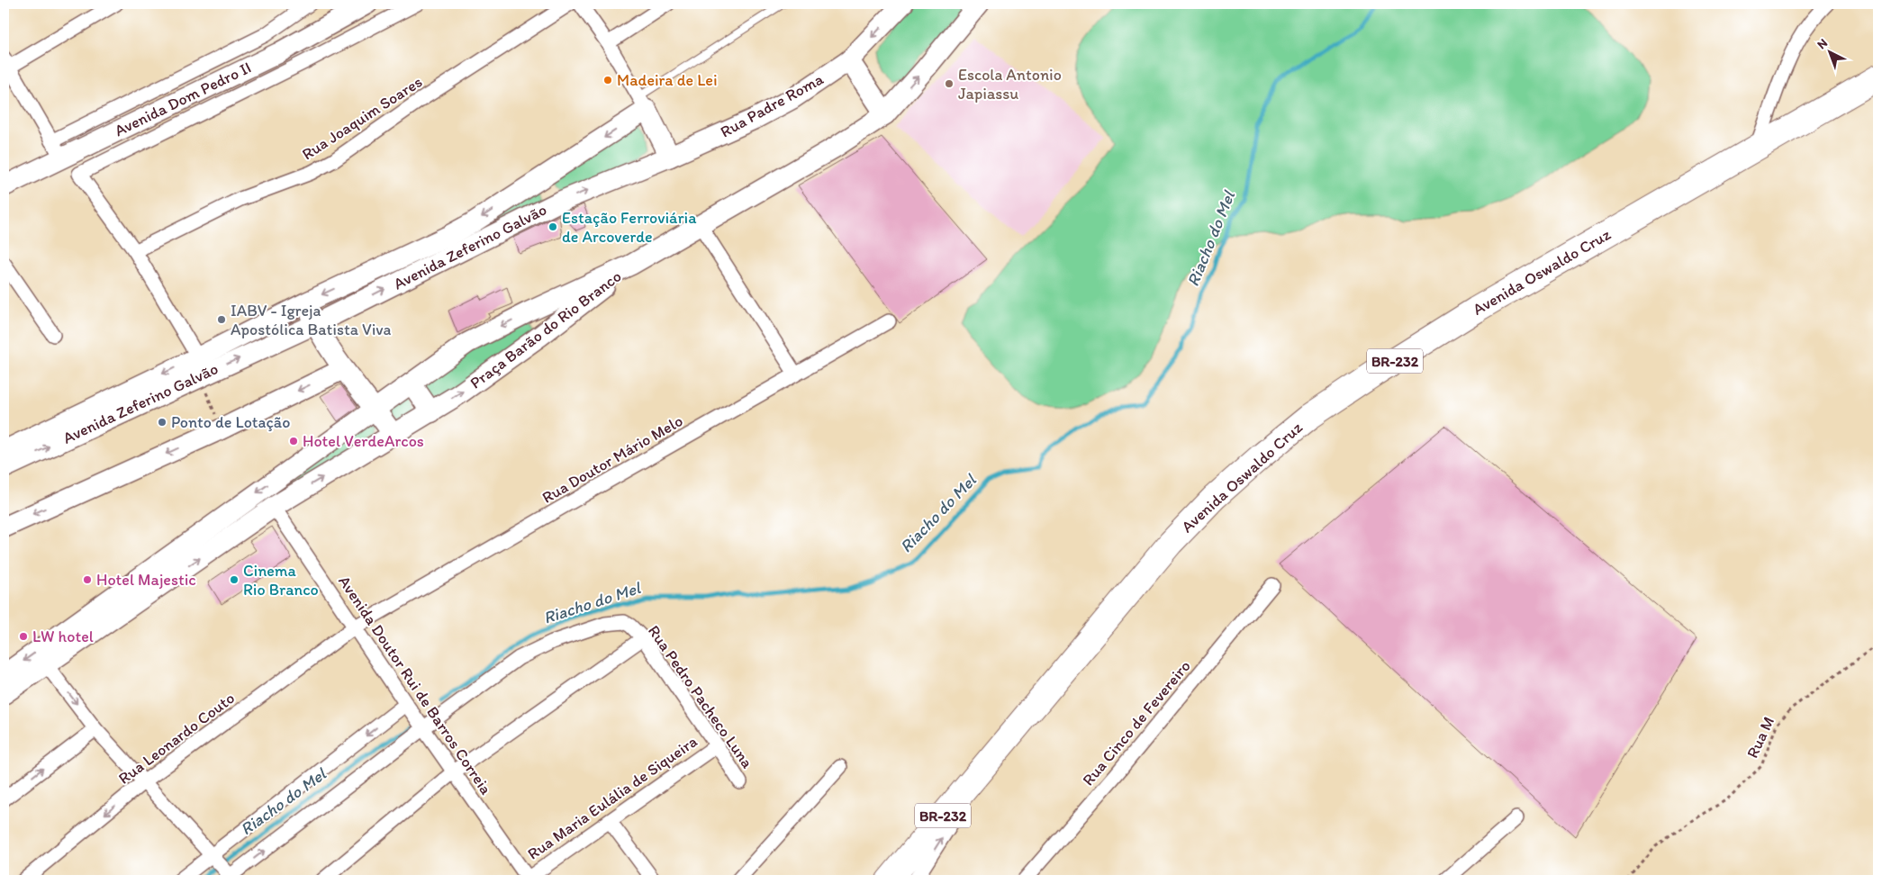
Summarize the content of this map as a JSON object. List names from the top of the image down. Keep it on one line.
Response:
{"streets":{"highway":["Avenida Oswaldo Cruz","BR-232"],"street":["Avenida Dom Pedro II","Rua Padre Roma","Rua Joaquim Soares","Avenida Zeferino Galvão","Praça Barão do Rio Branco","Rua Doutor Mário Melo","Avenida Doutor Rui de Barros Correia","Rua Pedro Pacheco Luna","Rua Cinco de Fevereiro","Rua Leonardo Couto","Rua Maria Eulália de Siqueira"],"path":["Rua M"]},"crossings":[["Rua Padre Roma","Avenida Zeferino Galvão"],["Praça Barão do Rio Branco","Avenida Doutor Rui de Barros Correia"],["Rua Doutor Mário Melo","Avenida Doutor Rui de Barros Correia"],["Rua Doutor Mário Melo","Rua Leonardo Couto"],["Avenida Doutor Rui de Barros Correia","Rua Pedro Pacheco Luna"],["Avenida Doutor Rui de Barros Correia","Rua Leonardo Couto"],["Avenida Doutor Rui de Barros Correia","Rua Maria Eulália de Siqueira"],["Rua Pedro Pacheco Luna","Rua Maria Eulália de Siqueira"]],"water":["Riacho do Mel"],"places":["Madeira de Lei","Escola Antonio Japiassu","Estação Ferroviária de Arcoverde","IABV - Igreja Apostólica Batista Viva","Ponto de Lotação","Hotel VerdeArcos","Hotel Majestic","Cinema Rio Branco","LW hotel"],"north":"top left"}
